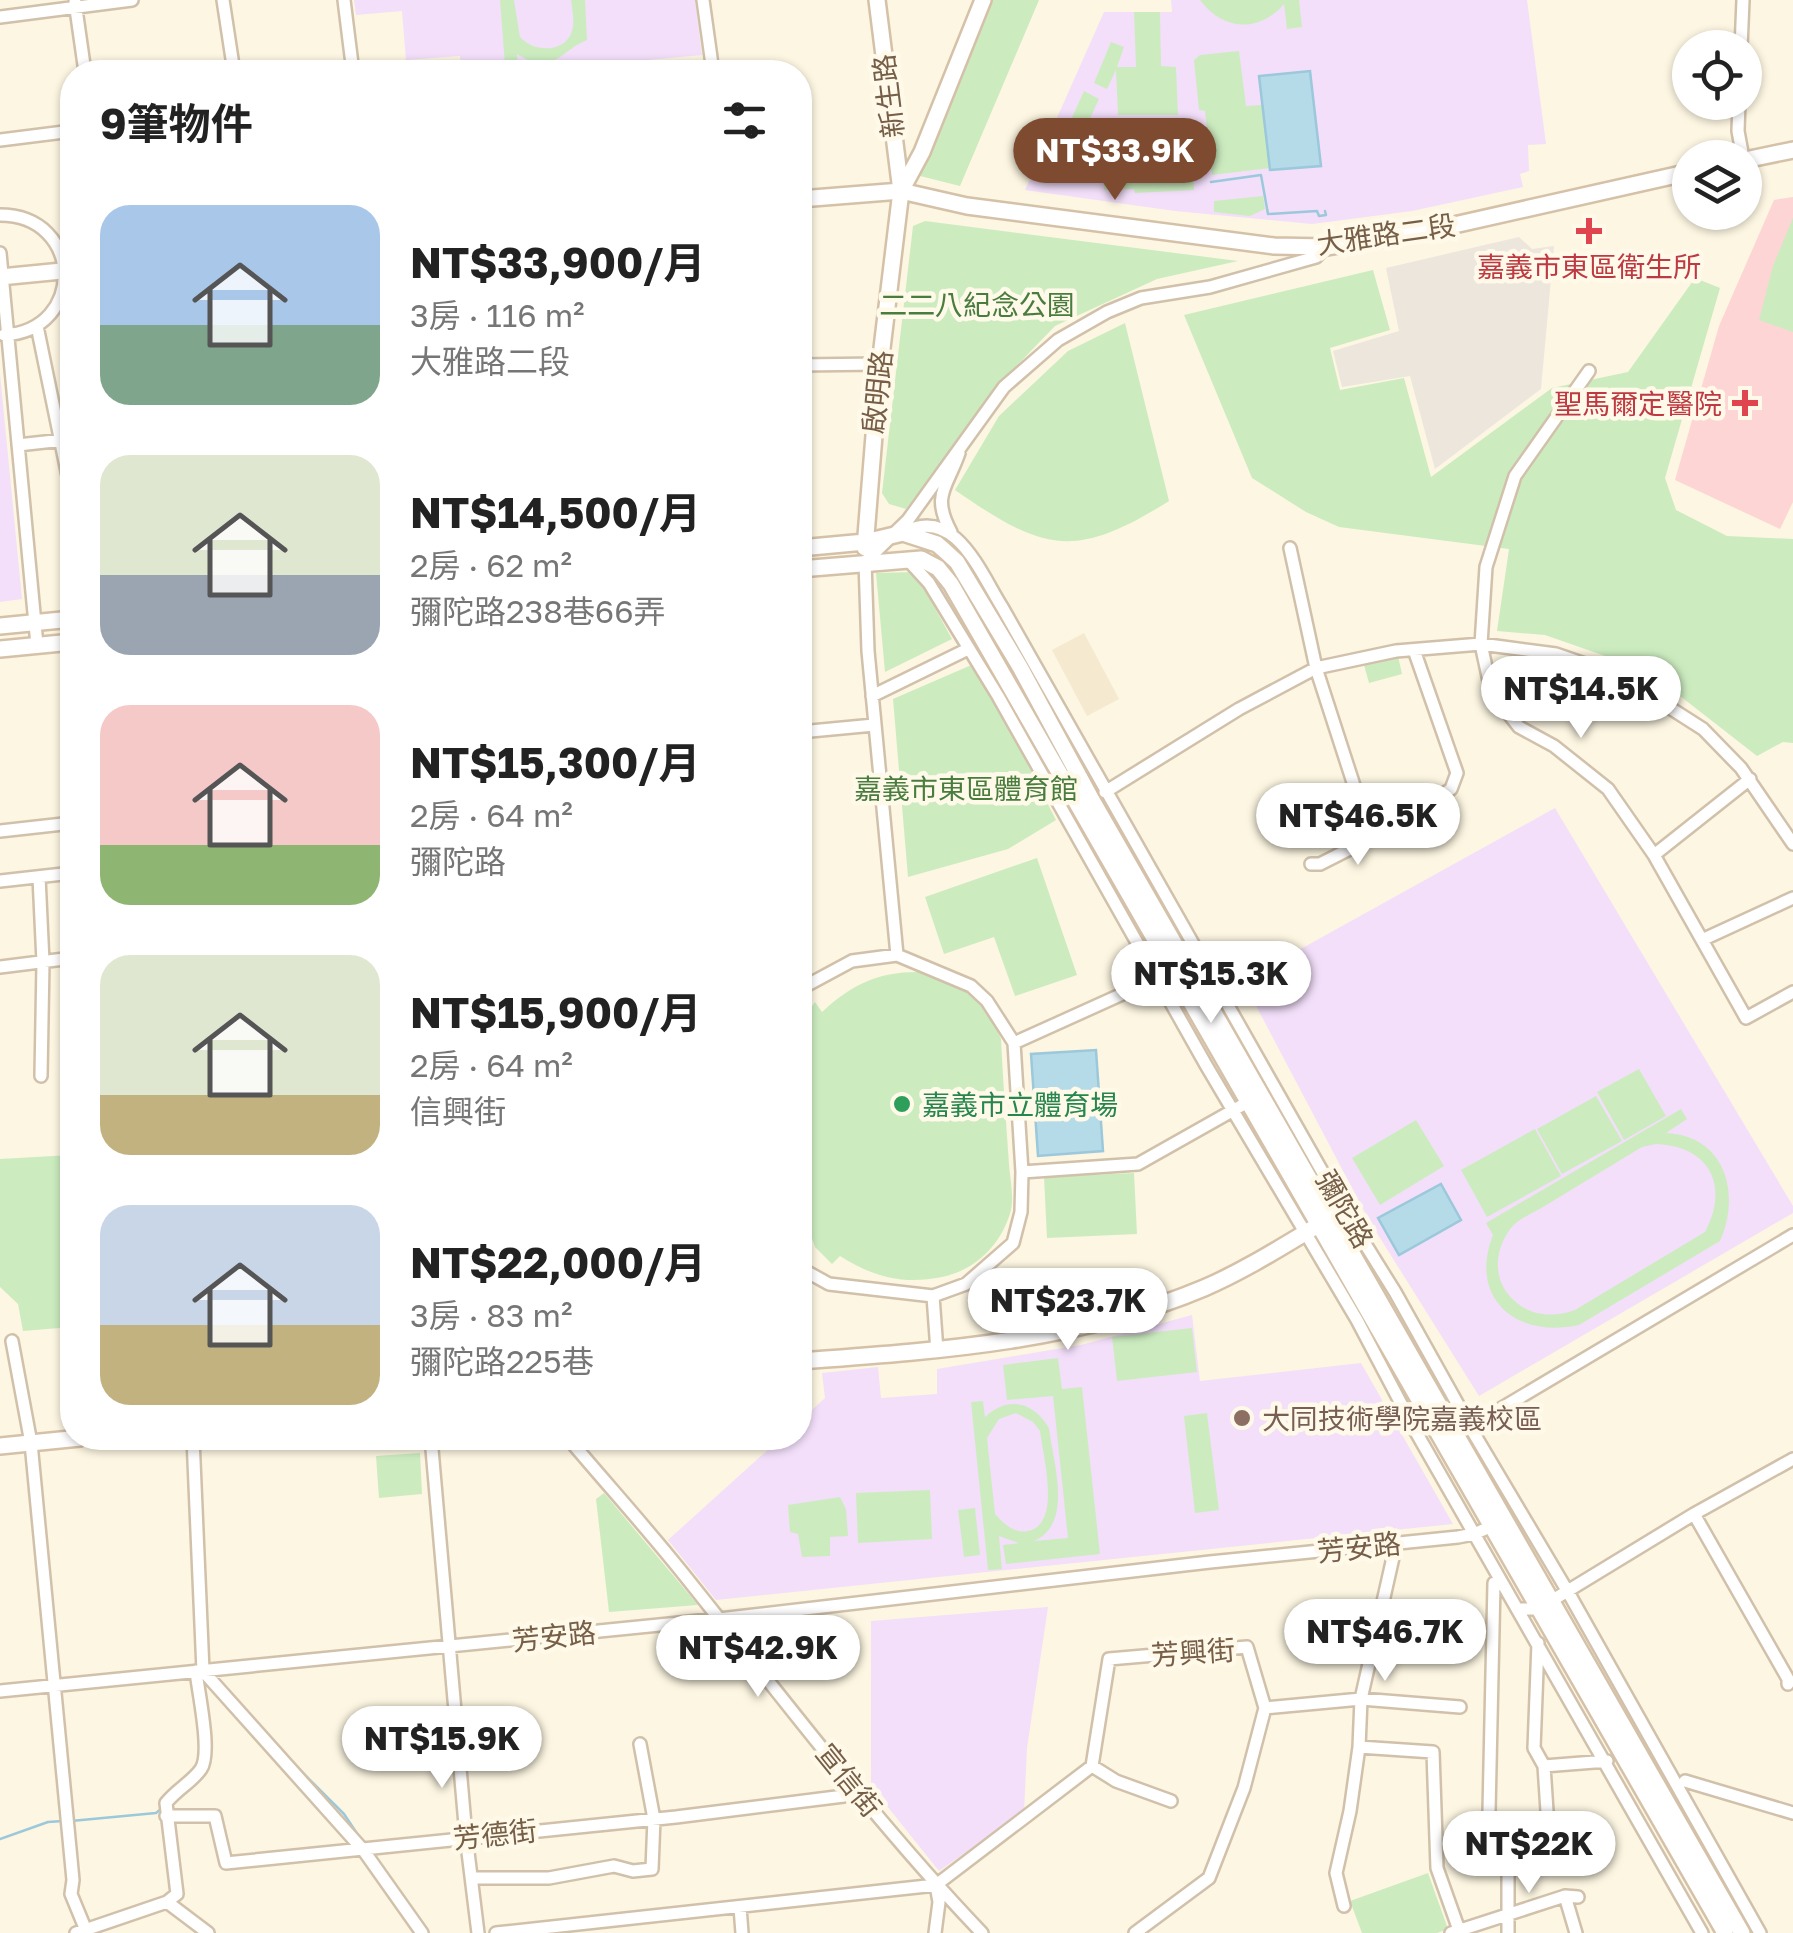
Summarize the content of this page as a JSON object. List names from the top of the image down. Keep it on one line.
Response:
{"streets":{"street":["新生路","大雅路二段","啟明路","彌陀路","芳安路","芳興街","宣信街","芳德街"]},"crossings":[["新生路","大雅路二段"],["新生路","啟明路"],["大雅路二段","啟明路"],["彌陀路","芳安路"],["芳安路","宣信街"],["宣信街","芳德街"]],"parks":["二二八紀念公園","嘉義市東區體育館"],"places":{"health":["嘉義市東區衛生所","聖馬爾定醫院"],"other":["嘉義市立體育場","大同技術學院嘉義校區"]},"page":{"heading":"9筆物件","price":["NT$33.9K","NT$14.5K","NT$46.5K","NT$15.3K","NT$23.7K","NT$46.7K","NT$42.9K","NT$15.9K","NT$22K"],"list":[{"name":"NT$33,900/月","note":"3房 · 116 m² · 大雅路二段"},{"name":"NT$14,500/月","note":"2房 · 62 m² · 彌陀路238巷66弄"},{"name":"NT$15,300/月","note":"2房 · 64 m² · 彌陀路"},{"name":"NT$15,900/月","note":"2房 · 64 m² · 信興街"},{"name":"NT$22,000/月","note":"3房 · 83 m² · 彌陀路225巷"}]}}
